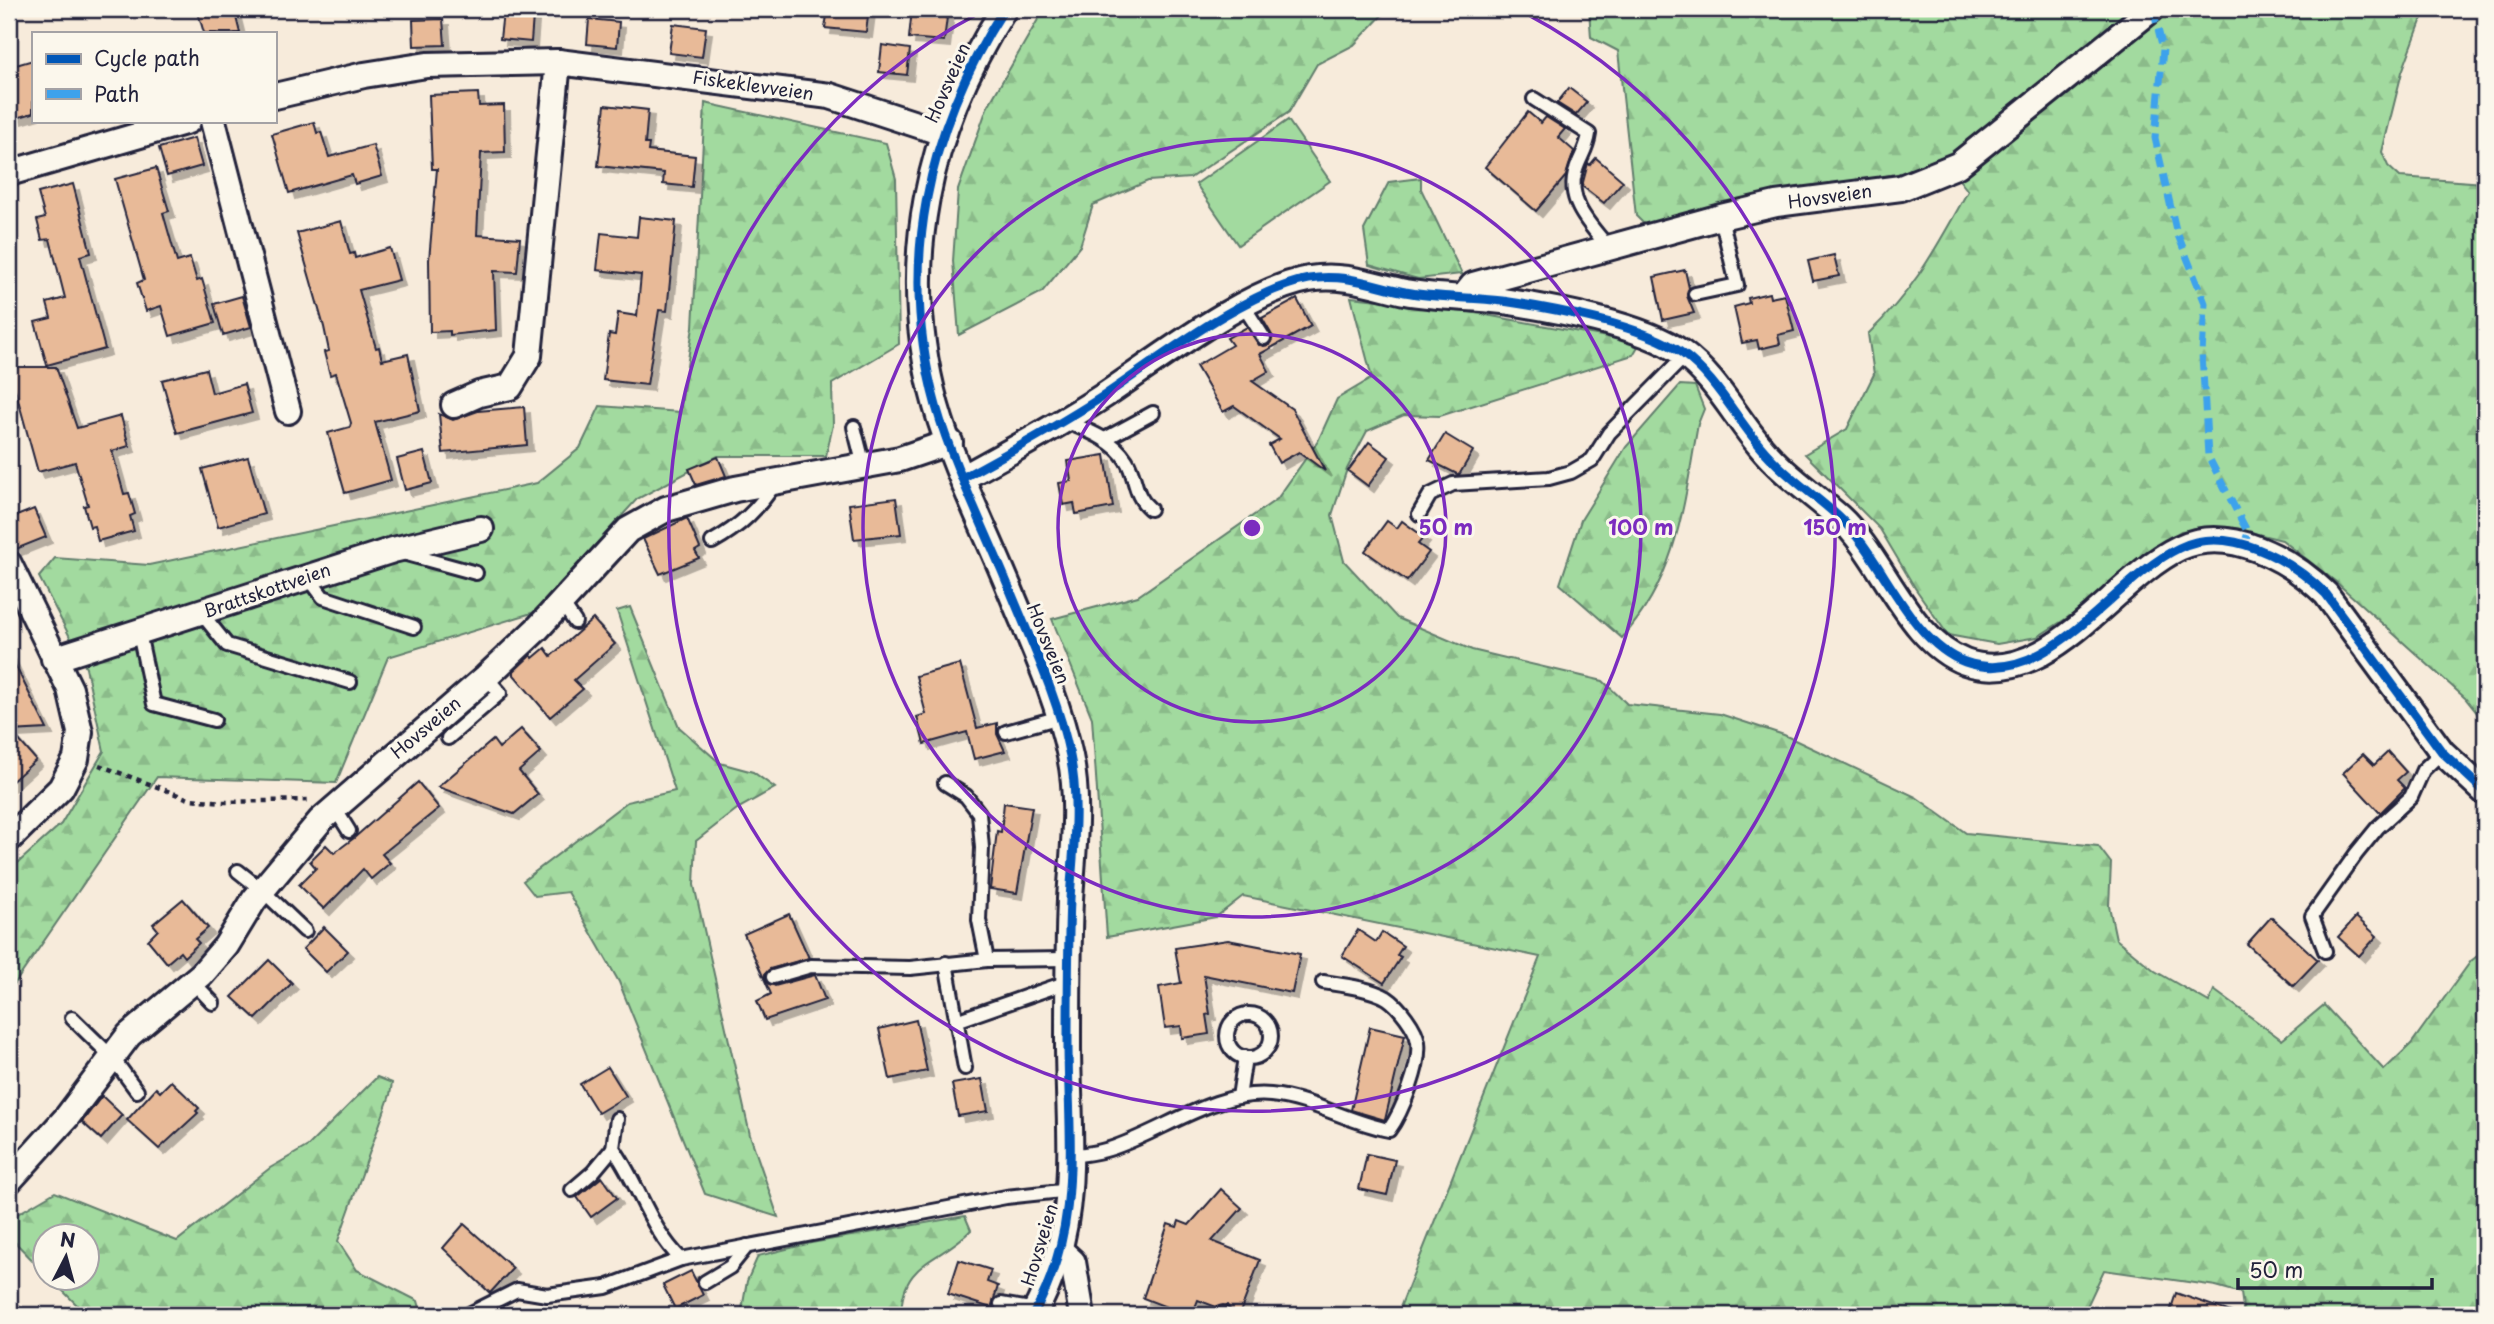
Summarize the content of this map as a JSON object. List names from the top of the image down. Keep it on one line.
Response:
{"streets":{"street":["Hovsveien","Fiskeklevveien","Brattskottveien"]},"crossings":[["Hovsveien","Fiskeklevveien"]],"legend":["Cycle path","Path"],"scale_bar":"50 m","north":"top","rings":["50 m","100 m","150 m"]}
